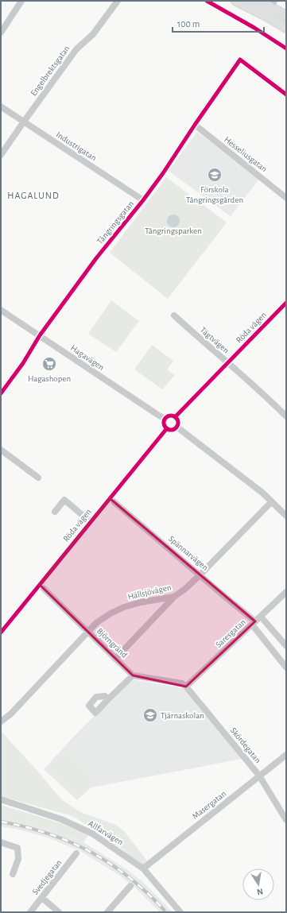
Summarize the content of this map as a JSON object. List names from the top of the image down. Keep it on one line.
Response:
{"streets":{"street":["Engelbrektsgatan","Industrigatan","Hesseliusgatan","Tångringsgatan","Röda vägen","Tägtvägen","Hagavägen","Spännarvägen","Hällsjövägen","Saresgatan","Björngränd","Skördegatan","Masergatan","Allfarvägen","Svedjegatan"]},"crossings":[["Engelbrektsgatan","Industrigatan"],["Industrigatan","Tångringsgatan"],["Hesseliusgatan","Tångringsgatan"],["Tångringsgatan","Hagavägen"],["Röda vägen","Tägtvägen"],["Röda vägen","Hagavägen"],["Röda vägen","Spännarvägen"],["Röda vägen","Björngränd"],["Spännarvägen","Hällsjövägen"],["Spännarvägen","Saresgatan"],["Hällsjövägen","Björngränd"],["Saresgatan","Skördegatan"],["Skördegatan","Masergatan"],["Masergatan","Allfarvägen"]],"districts":["HAGALUND"],"parks":["Tångringsparken"],"places":{"school or university":["Förskola Tångringsgården","Tjärnaskolan"],"supermarket":["Hagashopen"]},"scale_bar":"100 m","north":"bottom"}
